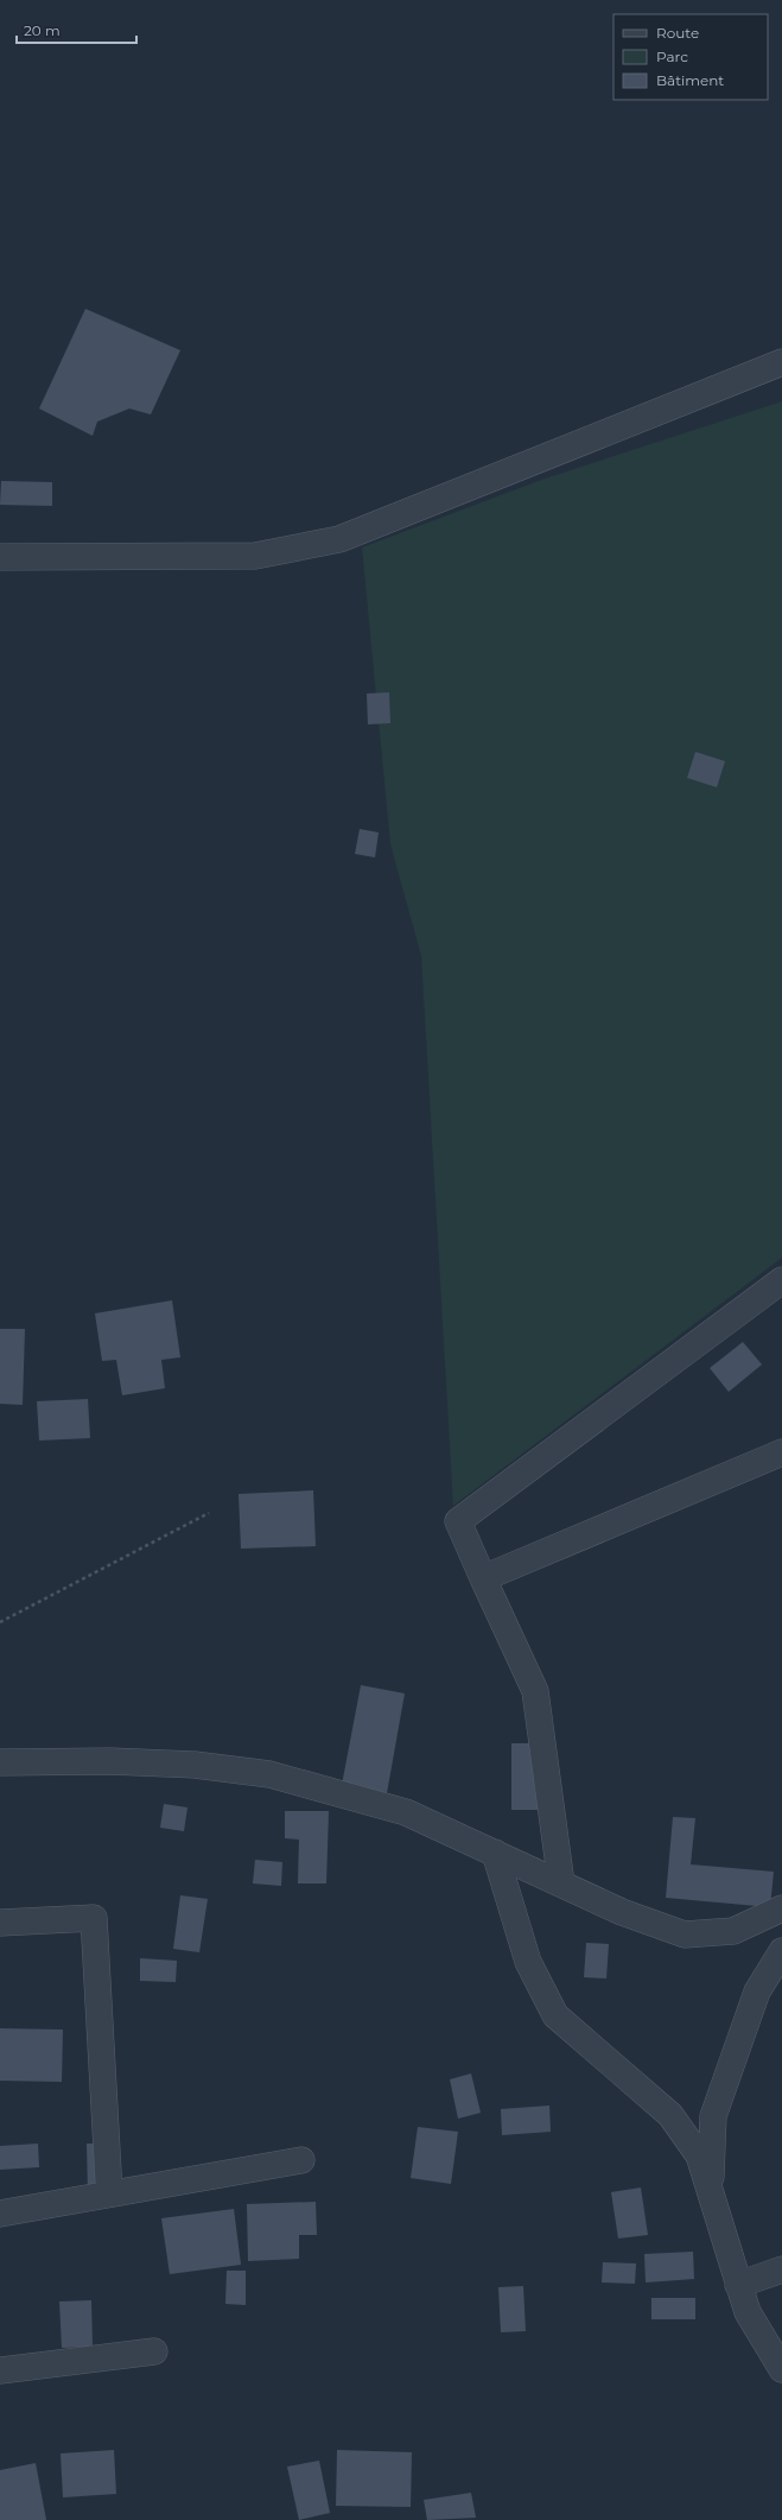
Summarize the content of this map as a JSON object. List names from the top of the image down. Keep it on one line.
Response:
{"legend":["Route","Parc","Bâtiment"],"scale_bar":"20 m"}
